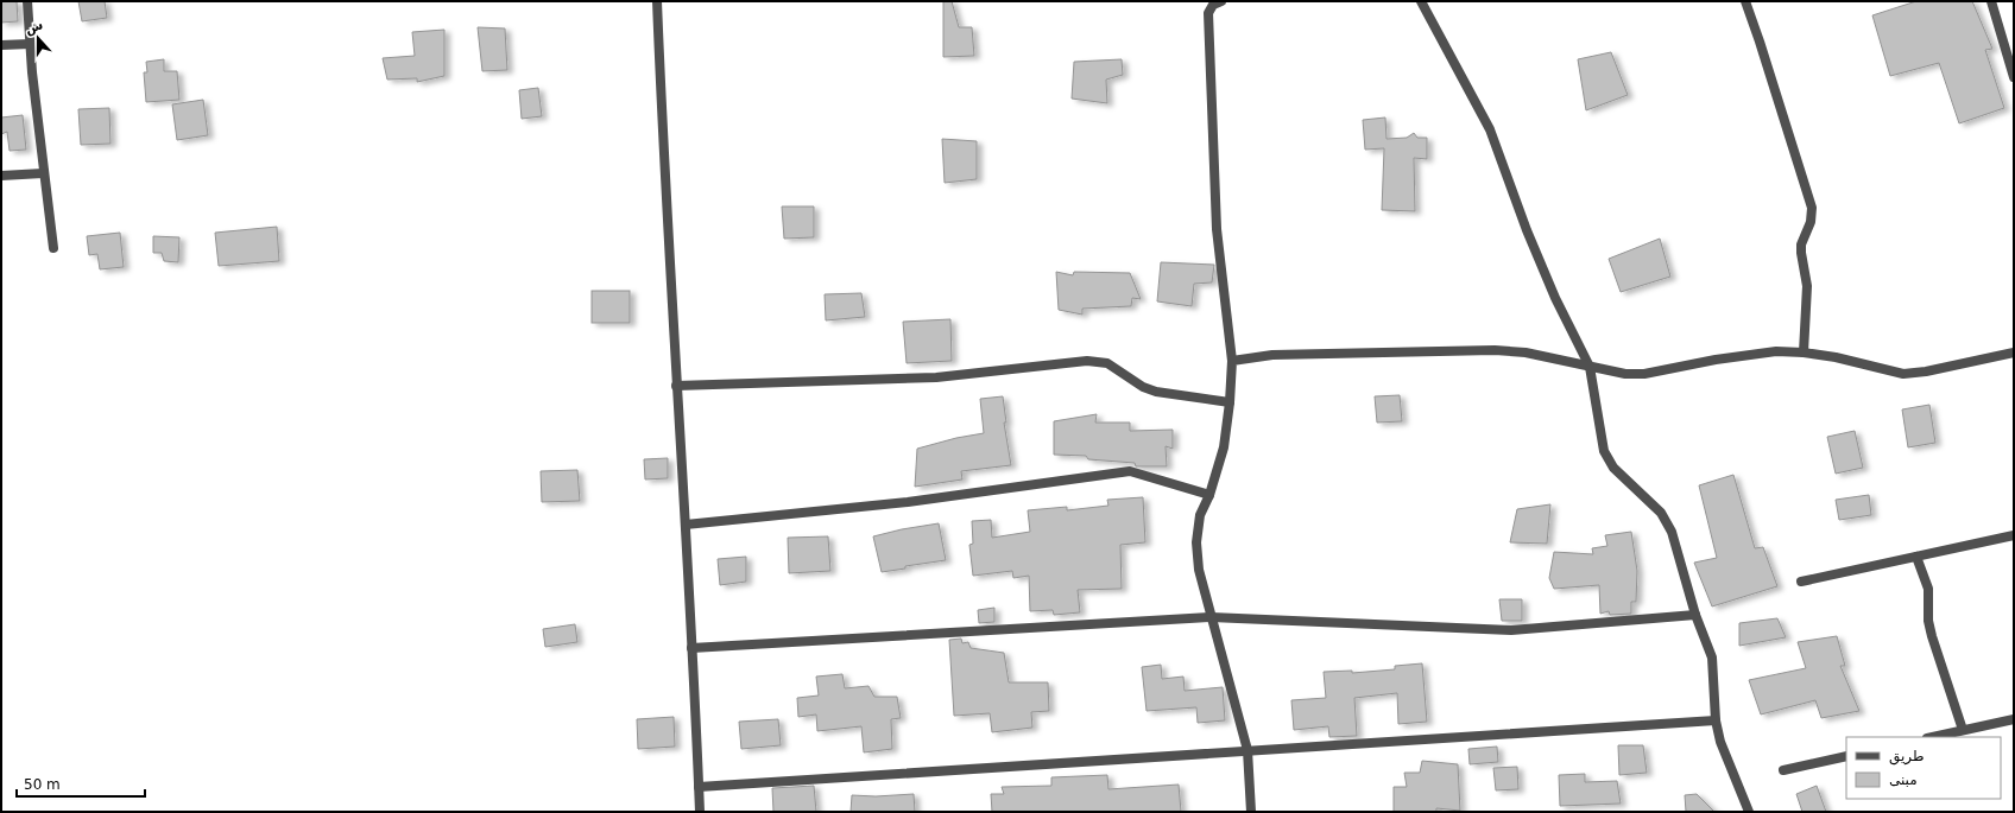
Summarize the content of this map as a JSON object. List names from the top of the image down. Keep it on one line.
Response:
{"legend":["طريق","مبنى"],"scale_bar":"50 m","north":"top"}
